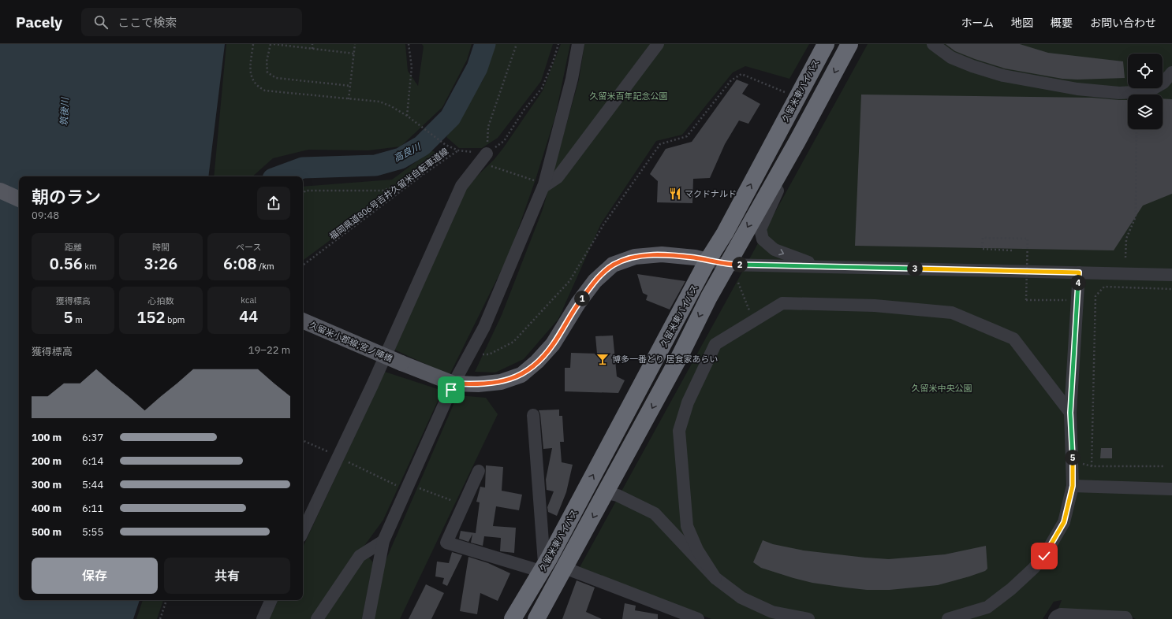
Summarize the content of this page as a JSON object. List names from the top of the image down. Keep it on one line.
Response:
{"streets":{"highway":["久留米東バイパス"],"main road":["久留米小郡線;宮ノ陣橋"],"path":["福岡県道806号吉井久留米自転車道線"]},"water":["筑後川","高良川"],"parks":["久留米百年記念公園","久留米中央公園"],"places":{"restaurant":["マクドナルド"],"bar":["博多一番どり 居食家あらい"]},"page":{"header":"Pacely","search":"ここで検索","nav":["ホーム","地図","概要","お問い合わせ"],"heading":["朝のラン","09:48"],"stats":[["距離","0.56 km"],["時間","3:26"],["ペース","6:08 /km"],["獲得標高","5 m"],["心拍数","152 bpm"],["kcal","44"]],"pins":["2","3","4","1","5"],"chart":["獲得標高","19–22 m"],"list":[{"name":"100 m","note":"6:37"},{"name":"200 m","note":"6:14"},{"name":"300 m","note":"5:44"},{"name":"400 m","note":"6:11"},{"name":"500 m","note":"5:55"}],"buttons":["保存","共有"]}}
